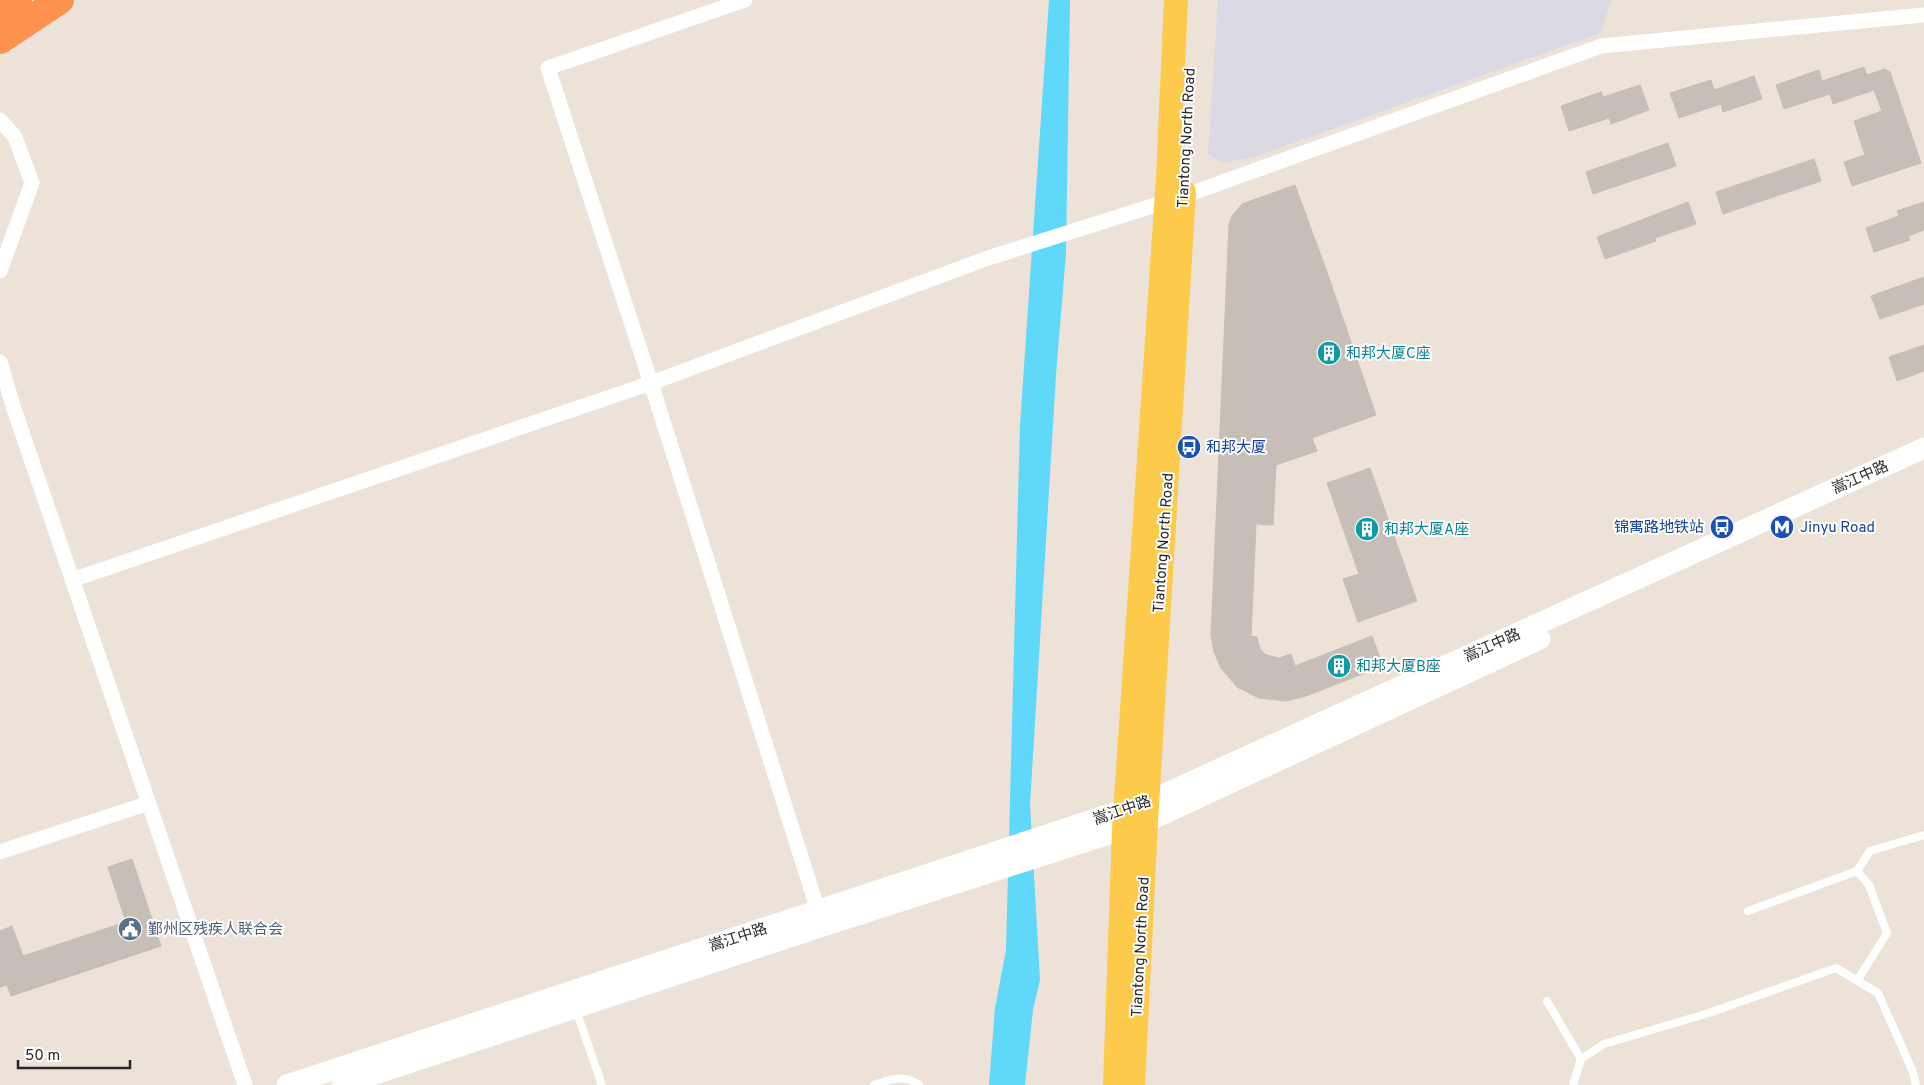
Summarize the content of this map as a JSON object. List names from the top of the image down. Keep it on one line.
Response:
{"streets":{"main road":["Tiantong North Road","嵩江中路"]},"crossings":[["Tiantong North Road","嵩江中路"]],"places":{"building":["和邦大厦C座","和邦大厦A座","和邦大厦B座"],"bus stop":["和邦大厦","锦寓路地铁站"],"metro station":["Jinyu Road"],"public building":["鄞州区残疾人联合会"]},"scale_bar":"50 m"}
